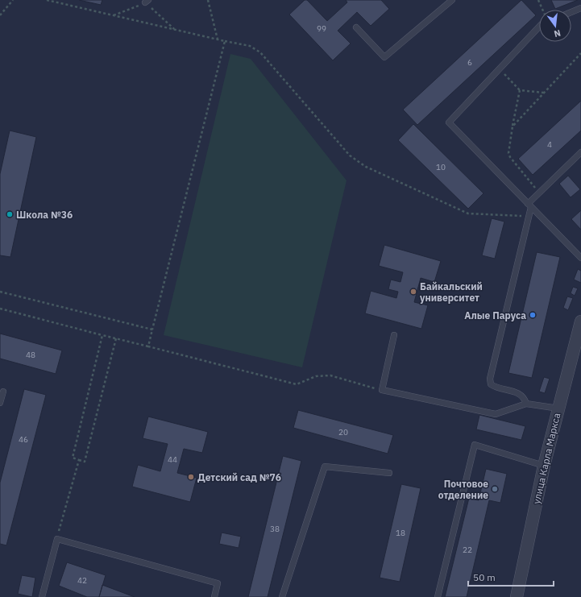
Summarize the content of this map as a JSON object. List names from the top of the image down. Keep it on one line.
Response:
{"streets":{"street":["улица Карла Маркса"]},"places":["Школа №36","Байкальский университет","Алые Паруса","Детский сад №76","Почтовое отделение"],"house_numbers":["99","6","4","10","48","20","46","44","38","18","22","42"],"scale_bar":"50 m","north":"bottom"}
